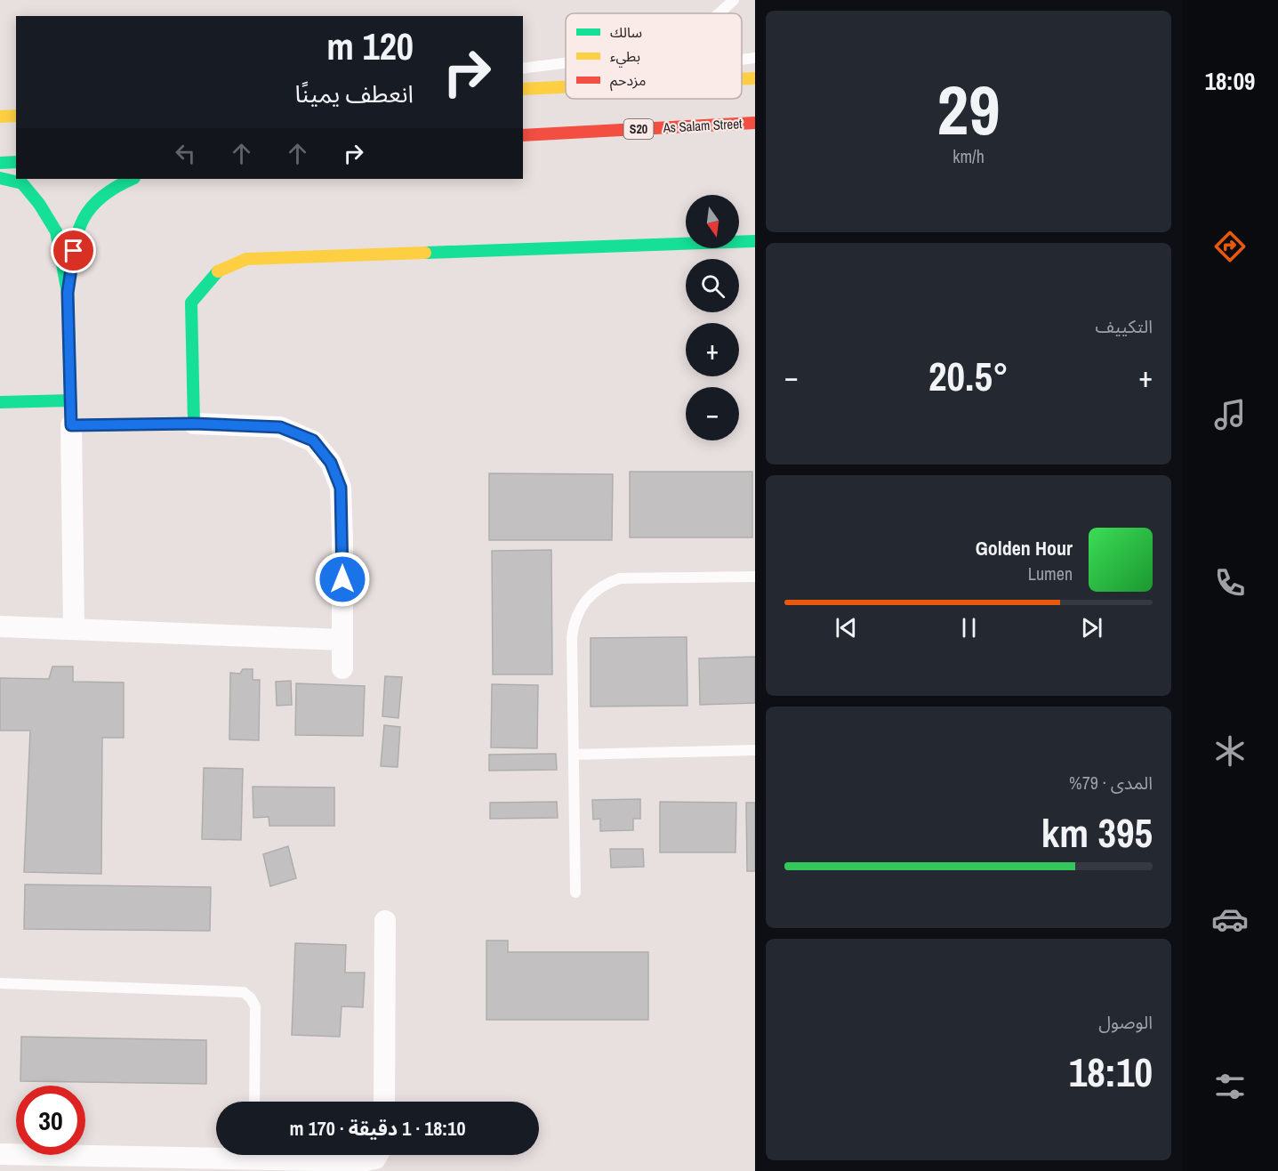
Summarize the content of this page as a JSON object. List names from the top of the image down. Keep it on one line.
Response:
{"streets":{"street":["As Salam Street","S20"]},"legend":["سالك","بطيء","مزدحم"],"north":"bottom","page":{"tabs":"18:09","tile":[["29","km/h"],"التكييف",["المدى · 79%","395 km"],["الوصول","18:10"]],"turn":["120 m","انعطف يمينًا"],"map_buttons":["+","−"],"heat":["−","20.5°","+"],"song":["Golden Hour","Lumen"],"limit":"30","trip":"18:10 · 1 دقيقة · 170 m"}}
